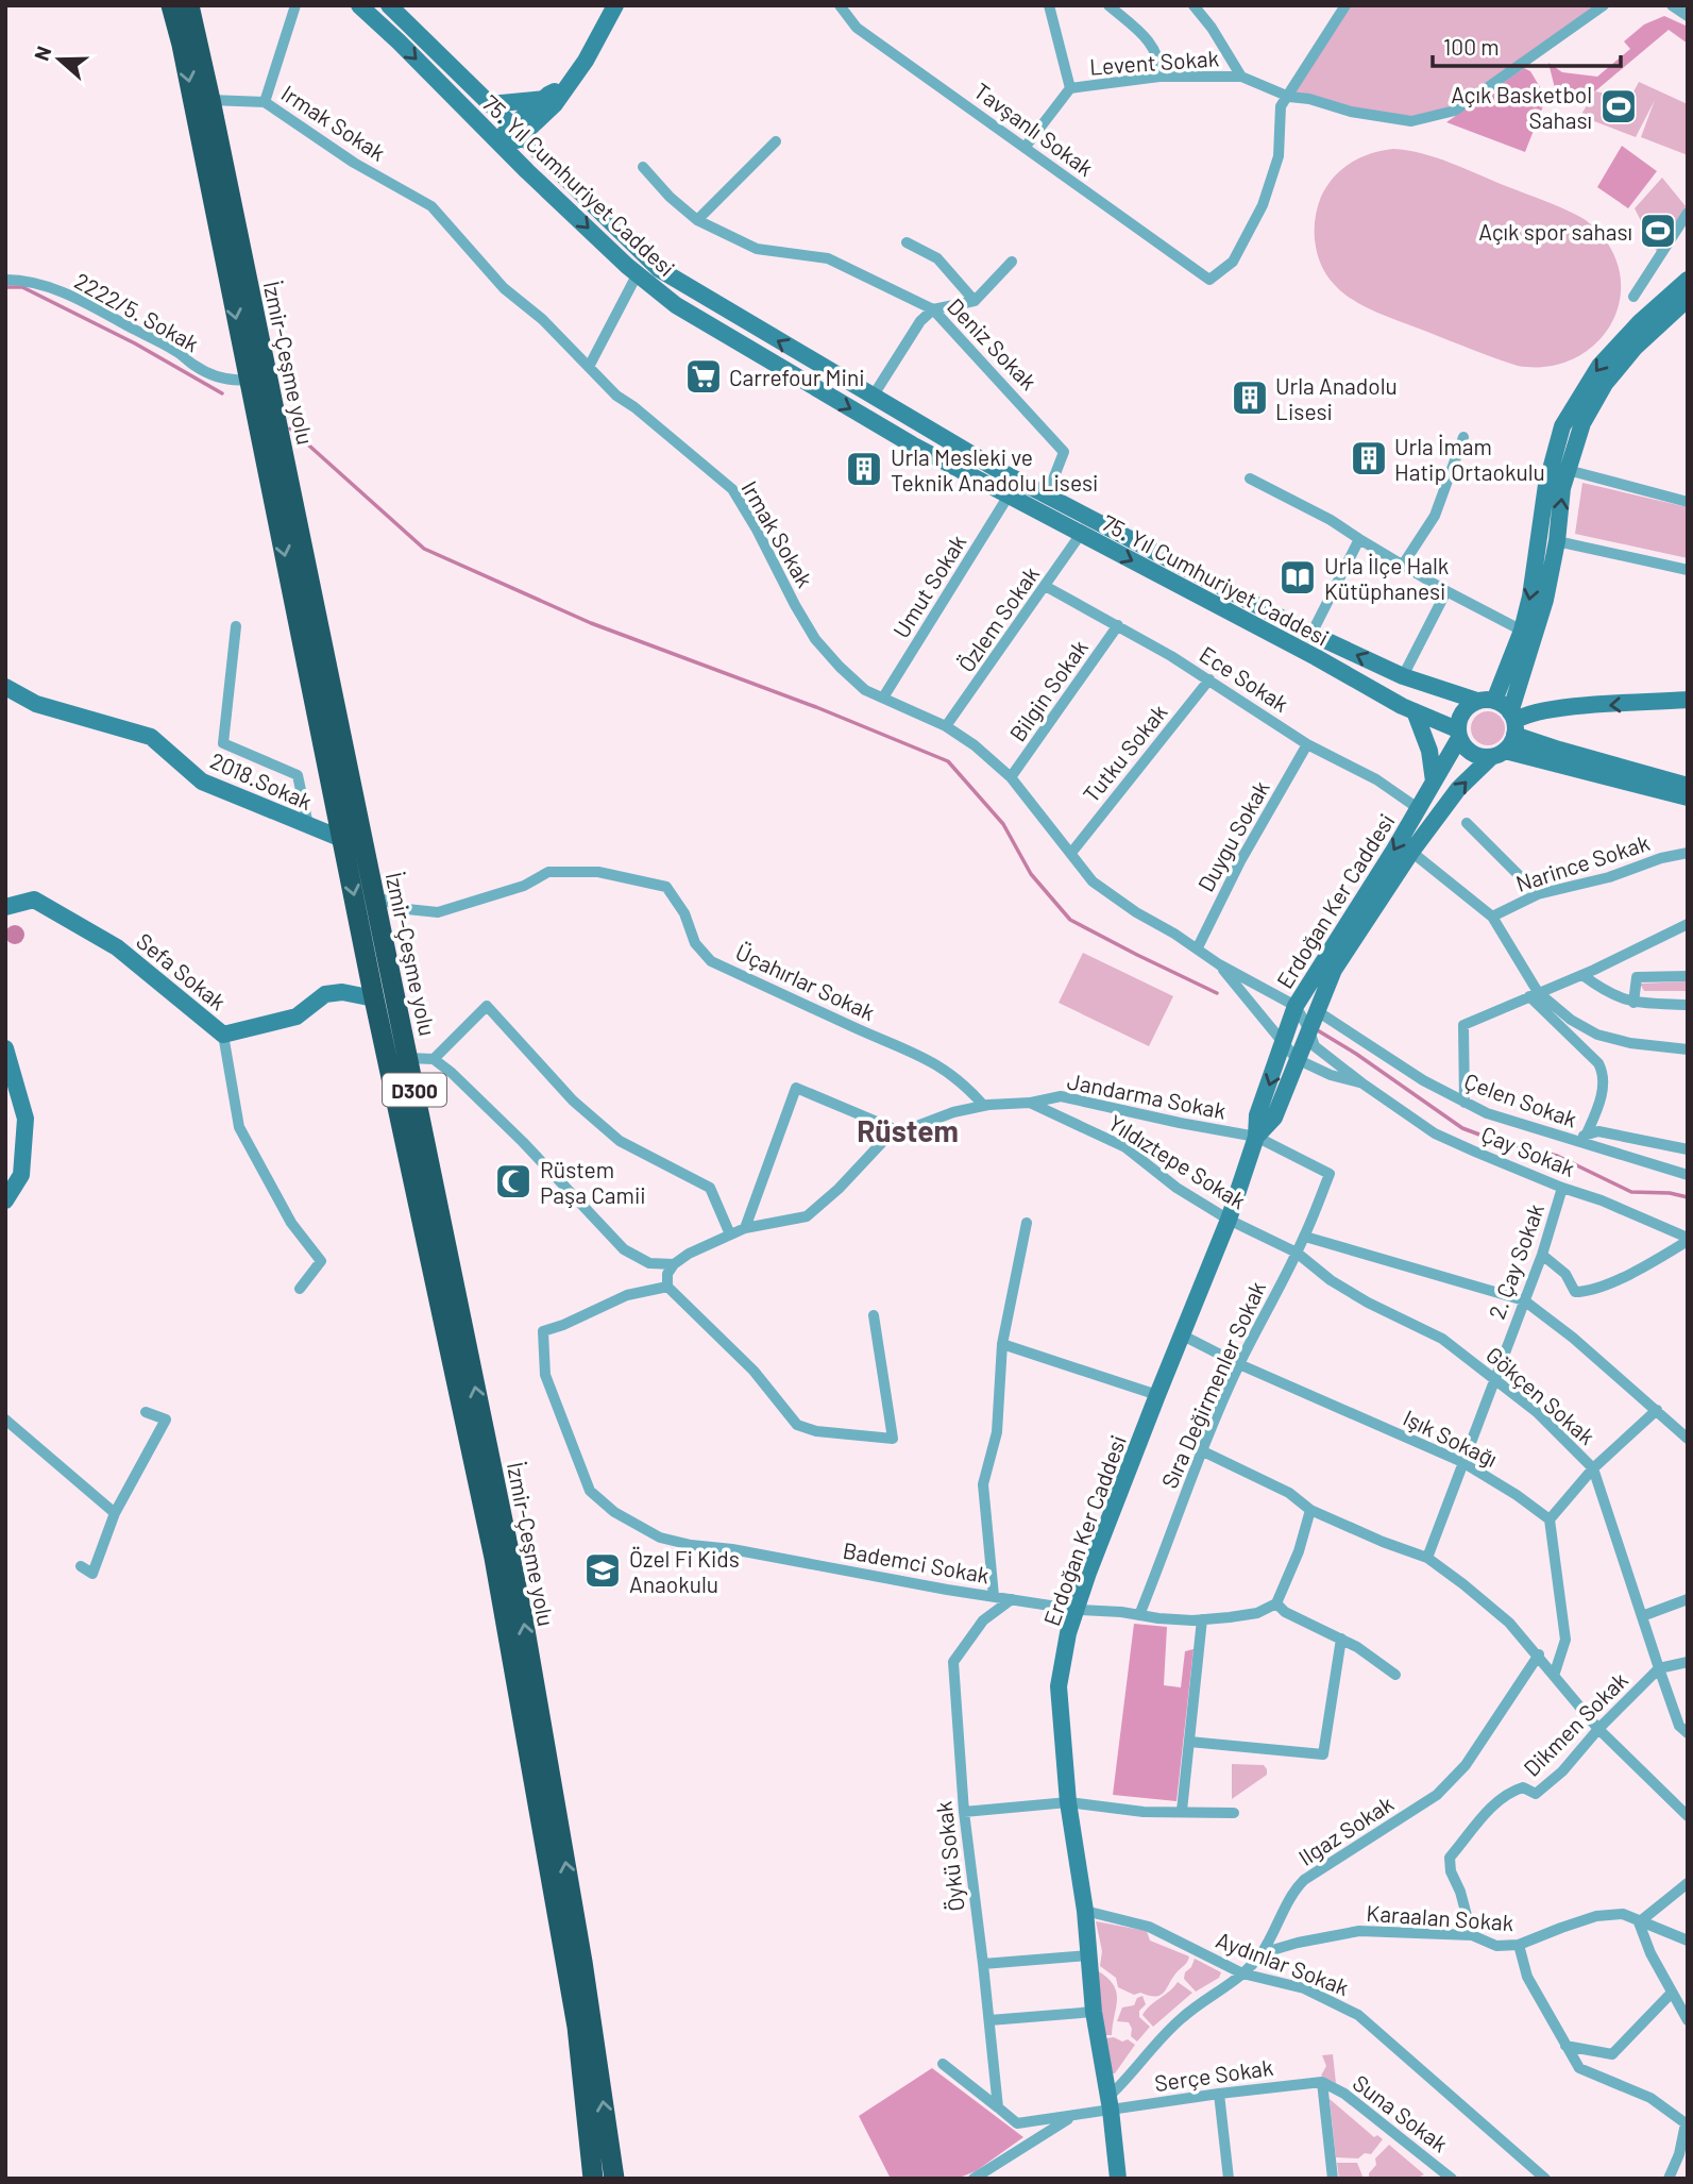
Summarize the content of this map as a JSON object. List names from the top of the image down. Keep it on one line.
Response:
{"streets":{"highway":["İzmir-Çeşme yolu","D300"],"street":["Levent Sokak","Irmak Sokak","Tavşanlı Sokak","75. Yıl Cumhuriyet Caddesi","2222/5. Sokak","Deniz Sokak","Umut Sokak","Özlem Sokak","Ece Sokak","Bilgin Sokak","Tutku Sokak","2018.Sokak","Duygu Sokak","Narince Sokak","Erdoğan Ker Caddesi","Sefa Sokak","Üçahırlar Sokak","Jandarma Sokak","Çelen Sokak","Çay Sokak","Yıldıztepe Sokak","2. Çay Sokak","Sıra Değirmenler Sokak","Gökçen Sokak","Işık Sokağı","Bademci Sokak","Dikmen Sokak","Ilgaz Sokak","Öykü Sokak","Karaalan Sokak","Aydınlar Sokak","Serçe Sokak","Suna Sokak"]},"crossings":[["Irmak Sokak","İzmir-Çeşme yolu"],["Irmak Sokak","Umut Sokak"],["Irmak Sokak","Özlem Sokak"],["Irmak Sokak","Bilgin Sokak"],["Irmak Sokak","Tutku Sokak"],["Irmak Sokak","Duygu Sokak"],["75. Yıl Cumhuriyet Caddesi","Deniz Sokak"],["75. Yıl Cumhuriyet Caddesi","Umut Sokak"],["75. Yıl Cumhuriyet Caddesi","Özlem Sokak"],["75. Yıl Cumhuriyet Caddesi","Erdoğan Ker Caddesi"],["2222/5. Sokak","İzmir-Çeşme yolu"],["İzmir-Çeşme yolu","2018.Sokak"],["İzmir-Çeşme yolu","Sefa Sokak"],["İzmir-Çeşme yolu","Üçahırlar Sokak"],["Özlem Sokak","Ece Sokak"],["Ece Sokak","Bilgin Sokak"],["Ece Sokak","Tutku Sokak"],["Ece Sokak","Duygu Sokak"],["Ece Sokak","Erdoğan Ker Caddesi"],["Erdoğan Ker Caddesi","Jandarma Sokak"],["Erdoğan Ker Caddesi","Çelen Sokak"],["Erdoğan Ker Caddesi","Çay Sokak"],["Erdoğan Ker Caddesi","Yıldıztepe Sokak"],["Erdoğan Ker Caddesi","Işık Sokağı"],["Erdoğan Ker Caddesi","Bademci Sokak"],["Erdoğan Ker Caddesi","Ilgaz Sokak"],["Erdoğan Ker Caddesi","Aydınlar Sokak"],["Erdoğan Ker Caddesi","Serçe Sokak"],["Üçahırlar Sokak","Yıldıztepe Sokak"],["Jandarma Sokak","Yıldıztepe Sokak"],["Jandarma Sokak","Sıra Değirmenler Sokak"],["Çay Sokak","2. Çay Sokak"],["Yıldıztepe Sokak","Sıra Değirmenler Sokak"],["Yıldıztepe Sokak","Gökçen Sokak"],["2. Çay Sokak","Gökçen Sokak"],["2. Çay Sokak","Işık Sokağı"],["Sıra Değirmenler Sokak","Gökçen Sokak"],["Sıra Değirmenler Sokak","Işık Sokağı"],["Sıra Değirmenler Sokak","Bademci Sokak"],["Gökçen Sokak","Dikmen Sokak"],["Bademci Sokak","Öykü Sokak"],["Dikmen Sokak","Karaalan Sokak"],["Ilgaz Sokak","Karaalan Sokak"],["Ilgaz Sokak","Aydınlar Sokak"],["Ilgaz Sokak","Serçe Sokak"],["Öykü Sokak","Serçe Sokak"],["Serçe Sokak","Suna Sokak"]],"districts":["Rüstem"],"places":{"sports":["Açık Basketbol Sahası","Açık spor sahası"],"supermarket":["Carrefour Mini"],"building":["Urla Anadolu Lisesi","Urla İmam Hatip Ortaokulu","Urla Mesleki ve Teknik Anadolu Lisesi"],"library":["Urla İlçe Halk Kütüphanesi"],"mosque":["Rüstem Paşa Camii"],"school or university":["Özel Fi Kids Anaokulu"]},"scale_bar":"100 m","north":"left"}
